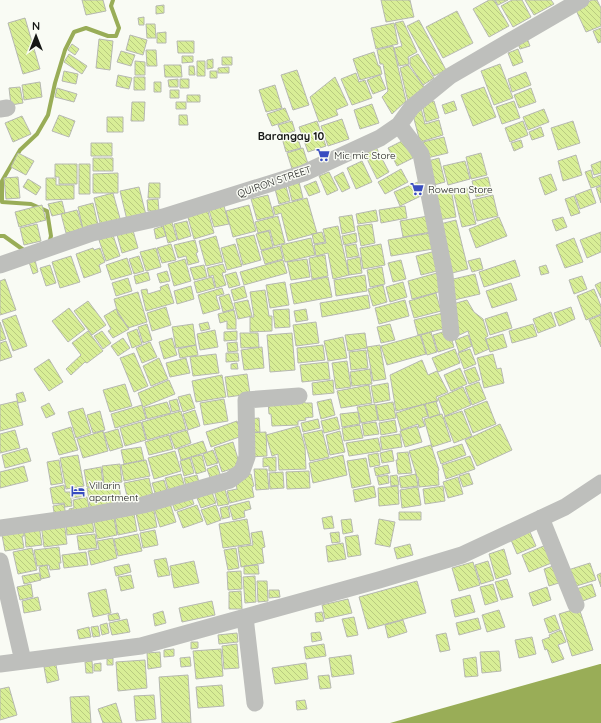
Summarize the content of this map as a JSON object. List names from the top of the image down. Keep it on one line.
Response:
{"streets":{"street":["QUIRON STREET"]},"districts":["Barangay 10"],"places":{"supermarket":["Mic mic Store","Rowena Store"],"hotel":["Villarin apartment"]},"north":"top"}
